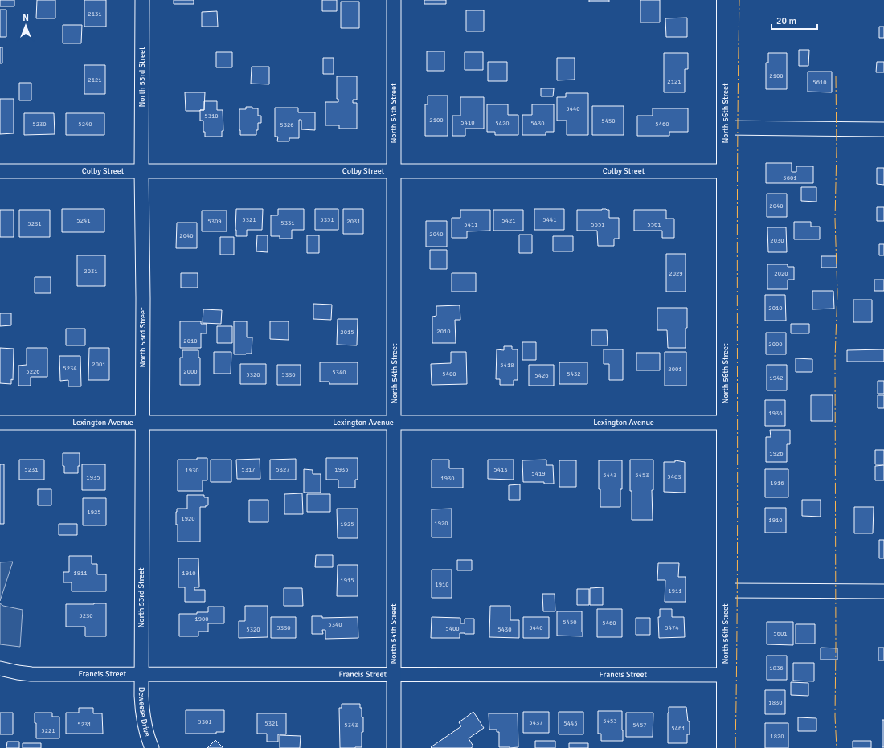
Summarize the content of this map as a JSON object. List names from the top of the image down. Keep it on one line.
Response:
{"streets":{"main road":["North 56th Street"],"street":["North 53rd Street","North 54th Street","Colby Street","Lexington Avenue","Francis Street","Deweese Drive"]},"crossings":[["North 53rd Street","Colby Street"],["North 53rd Street","Lexington Avenue"],["North 53rd Street","Francis Street"],["North 53rd Street","Deweese Drive"],["North 54th Street","Colby Street"],["North 54th Street","Lexington Avenue"],["North 54th Street","Francis Street"],["North 56th Street","Colby Street"],["North 56th Street","Lexington Avenue"],["North 56th Street","Francis Street"],["Francis Street","Deweese Drive"]],"house_numbers":["2131","2100","2121","2121","5610","5440","5310","2100","5450","5410","5420","5430","5230","5240","5460","5326","5601","2040","5321","5351","5441","5241","5421","5309","2031","5331","5231","5411","5551","5561","2040","2040","2030","2031","2029","2020","2010","2010","2015","2010","2000","2001","5418","5234","2001","5226","2000","5340","5400","5432","5320","5330","5426","1942","1936","1926","5231","5317","5327","1935","5413","1930","5419","5443","5453","5463","1935","1930","1916","1925","1920","1910","1920","1925","1911","1910","1915","1910","1911","5230","1900","5450","5460","5340","5330","5440","5474","5400","5320","5430","5601","1836","1830","5453","5301","5437","5321","5445","5231","5343","5457","5461","5221","1820"],"scale_bar":"20 m","north":"top"}
